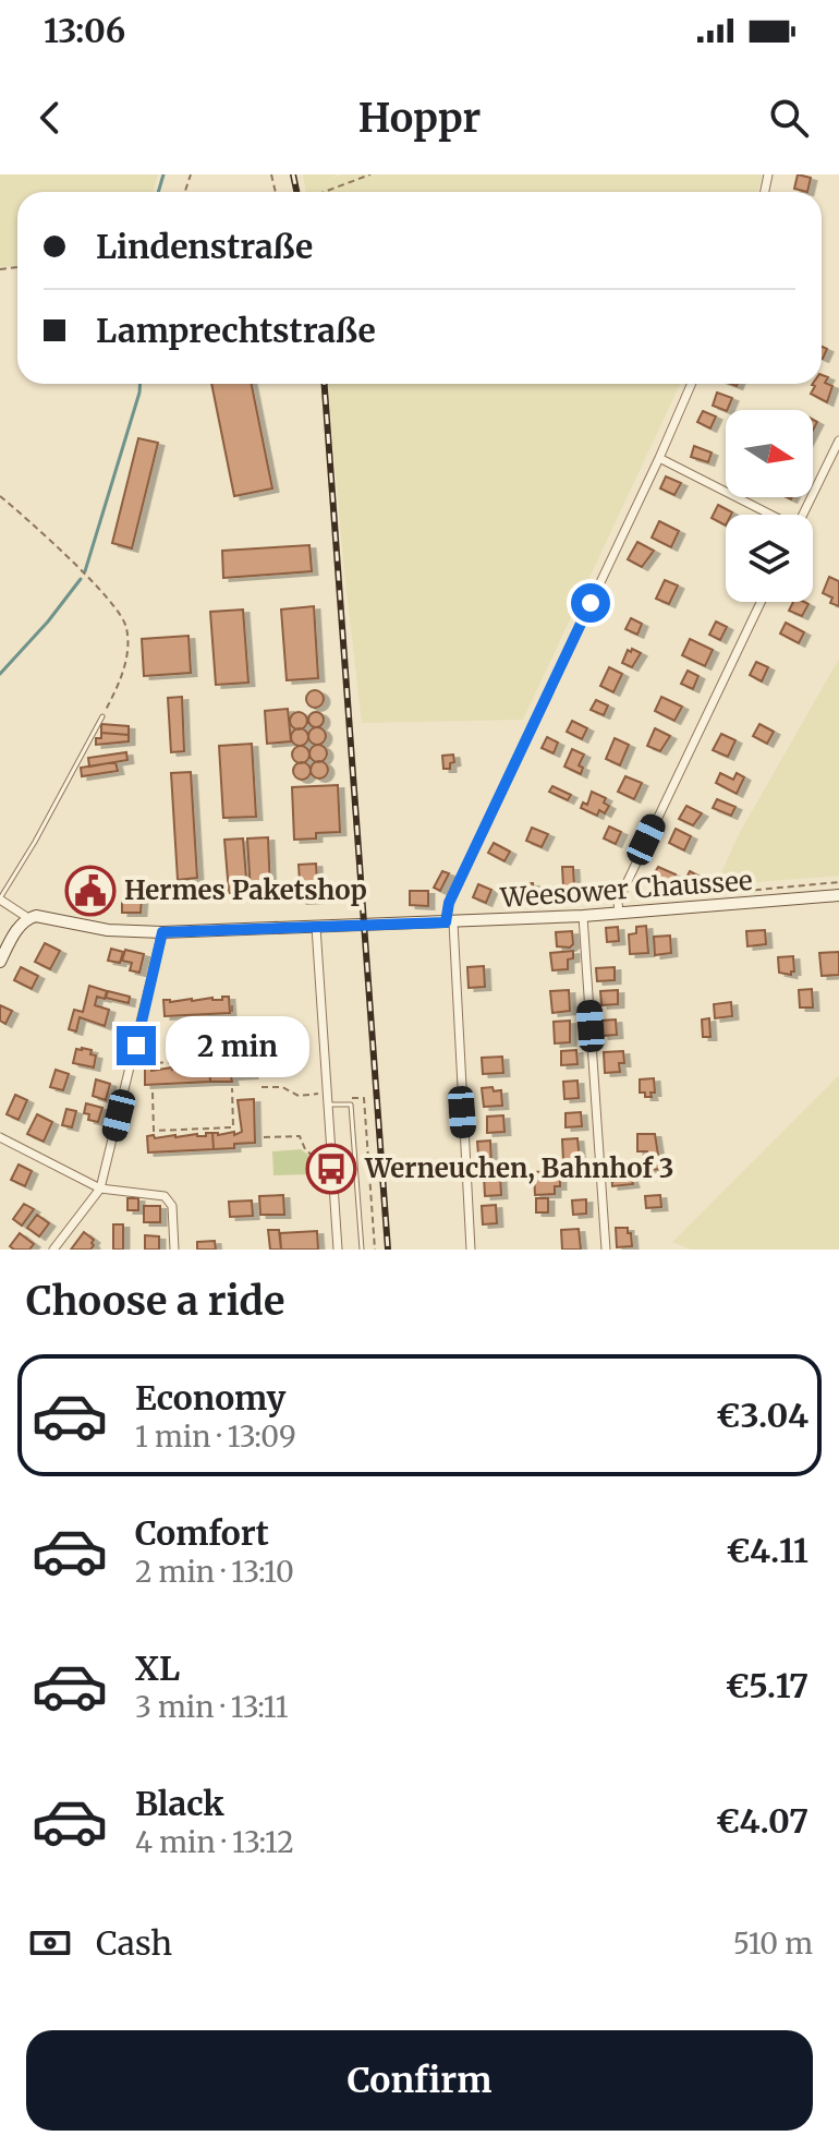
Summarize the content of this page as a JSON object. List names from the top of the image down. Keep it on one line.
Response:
{"streets":{"main road":["Weesower Chaussee"]},"places":{"public building":["Hermes Paketshop"],"bus stop":["Werneuchen, Bahnhof 3"]},"north":"right","page":{"status":"13:06","header":"Hoppr","banner":["Lindenstraße","Lamprechtstraße"],"bubble":"2 min","heading":"Choose a ride","list":[{"name":"Economy","note":"1 min · 13:09","value":"€3.04"},{"name":"Comfort","note":"2 min · 13:10","value":"€4.11"},{"name":"XL","note":"3 min · 13:11","value":"€5.17"},{"name":"Black","note":"4 min · 13:12","value":"€4.07"}],"pay":["Cash","510 m"],"buttons":"Confirm"}}
